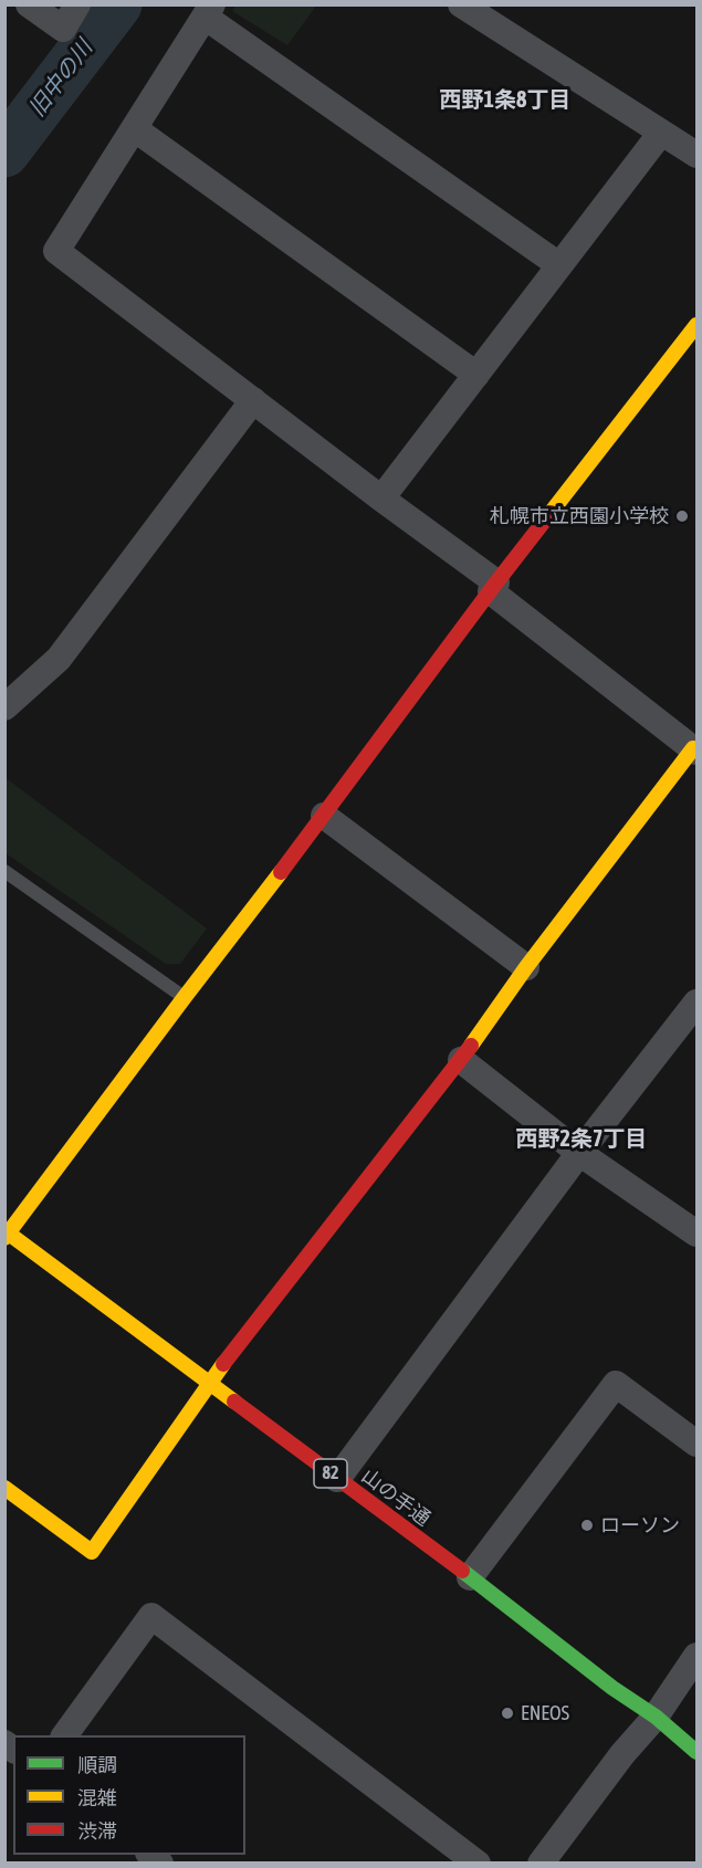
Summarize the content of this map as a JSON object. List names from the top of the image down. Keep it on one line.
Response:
{"streets":{"street":["82","山の手通"]},"districts":["西野1条8丁目","西野2条7丁目"],"water":["旧中の川"],"places":["札幌市立西園小学校","ローソン","ENEOS"],"legend":["順調","混雑","渋滞"]}
